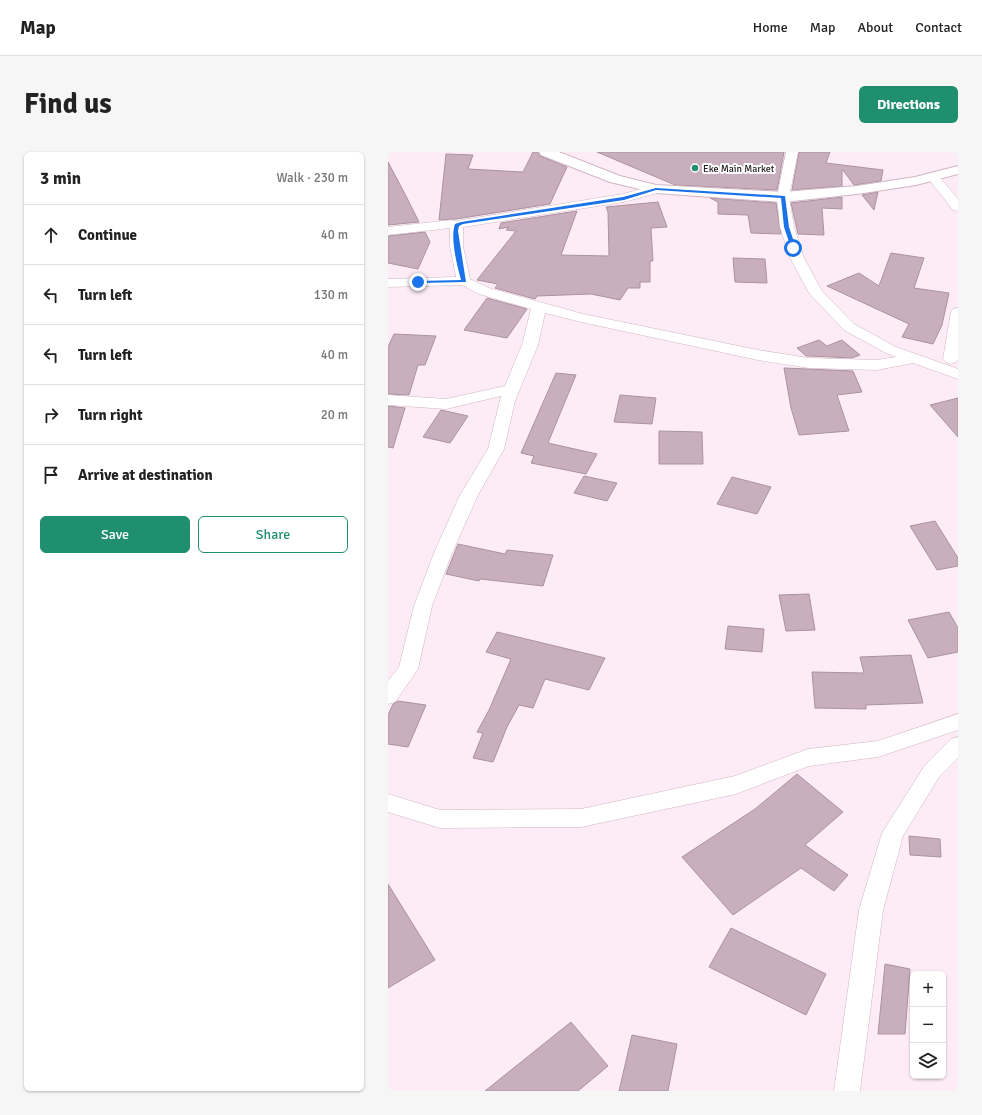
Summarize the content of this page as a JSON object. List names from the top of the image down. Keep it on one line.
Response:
{"places":["Eke Main Market"],"page":{"header":"Map","nav":["Home","Map","About","Contact"],"buttons":["Directions",["Save","Share"]],"title":"Find us","heading":["3 min","Walk · 230 m"],"list":[["Continue","40 m"],["Turn left","130 m"],["Turn left","40 m"],["Turn right","20 m"],"Arrive at destination"],"map_buttons":["+","−"]}}
